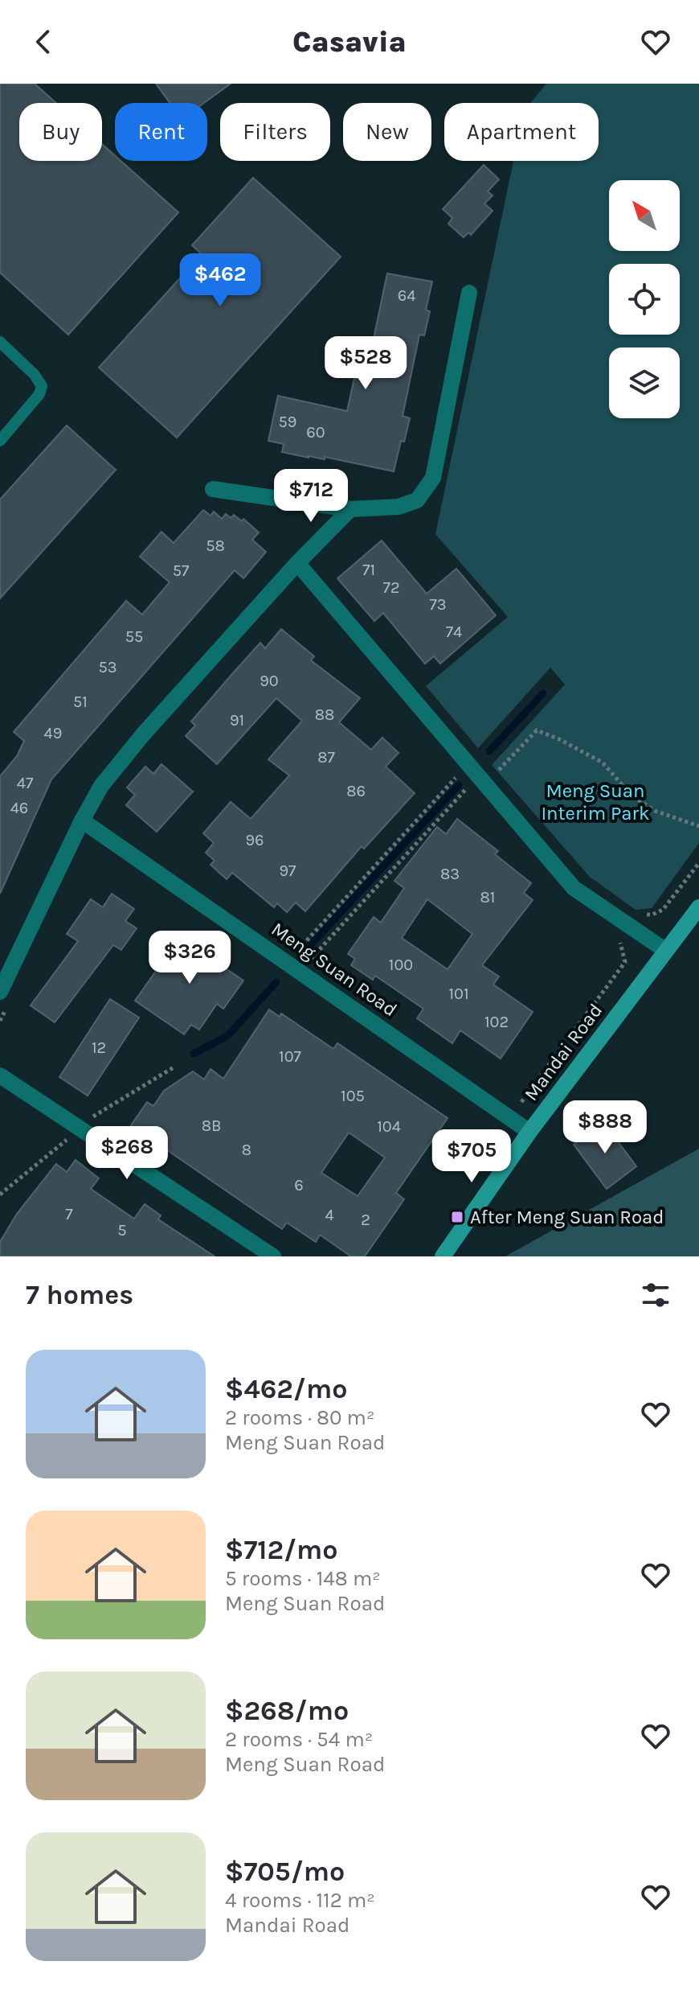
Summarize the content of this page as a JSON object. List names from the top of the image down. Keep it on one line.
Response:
{"streets":{"main road":["Mandai Road"],"street":["Meng Suan Road"]},"crossings":[["Meng Suan Road","Mandai Road"]],"parks":["Meng Suan Interim Park"],"places":{"transit":["After Meng Suan Road"]},"house_numbers":["64","59","60","58","71","57","72","73","74","55","53","90","51","88","91","49","87","47","86","46","96","97","83","81","100","101","102","12","107","105","8B","104","8","6","7","4","2","5"],"north":"top left","page":{"header":"Casavia","chip":["Buy","Rent","Filters","New","Apartment"],"price":["$462","$528","$712","$326","$888","$268","$705"],"heading":"7 homes","list":[{"name":"$462/mo","note":"2 rooms · 80 m² · Meng Suan Road"},{"name":"$712/mo","note":"5 rooms · 148 m² · Meng Suan Road"},{"name":"$268/mo","note":"2 rooms · 54 m² · Meng Suan Road"},{"name":"$705/mo","note":"4 rooms · 112 m² · Mandai Road"}]}}
